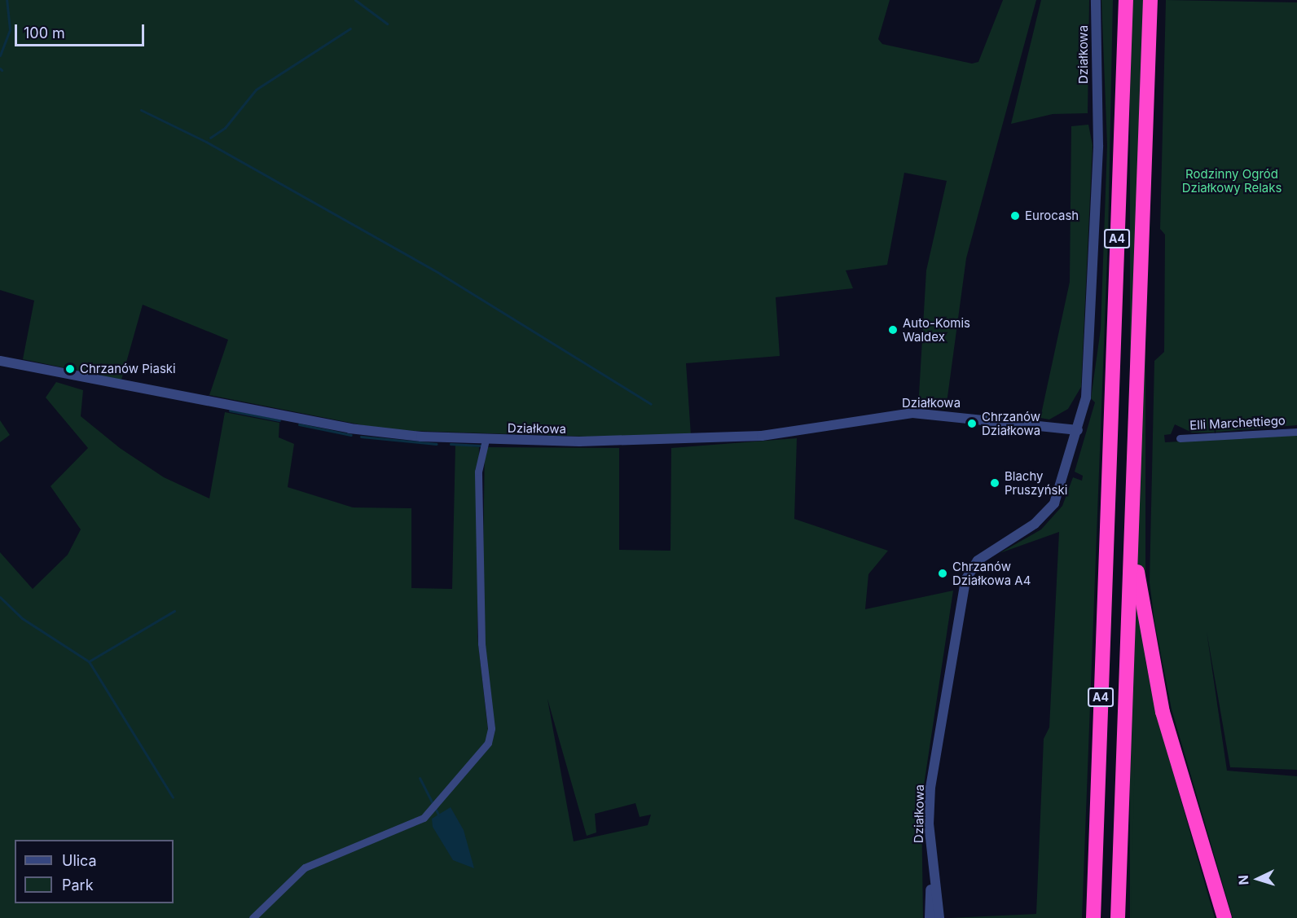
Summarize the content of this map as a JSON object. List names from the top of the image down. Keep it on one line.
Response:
{"streets":{"highway":["A4"],"street":["Działkowa","Elli Marchettiego"]},"parks":["Rodzinny Ogród Działkowy Relaks"],"places":["Eurocash","Auto-Komis Waldex","Chrzanów Piaski","Chrzanów Działkowa","Blachy Pruszyński","Chrzanów Działkowa A4"],"legend":["Ulica","Park"],"scale_bar":"100 m","north":"left"}
